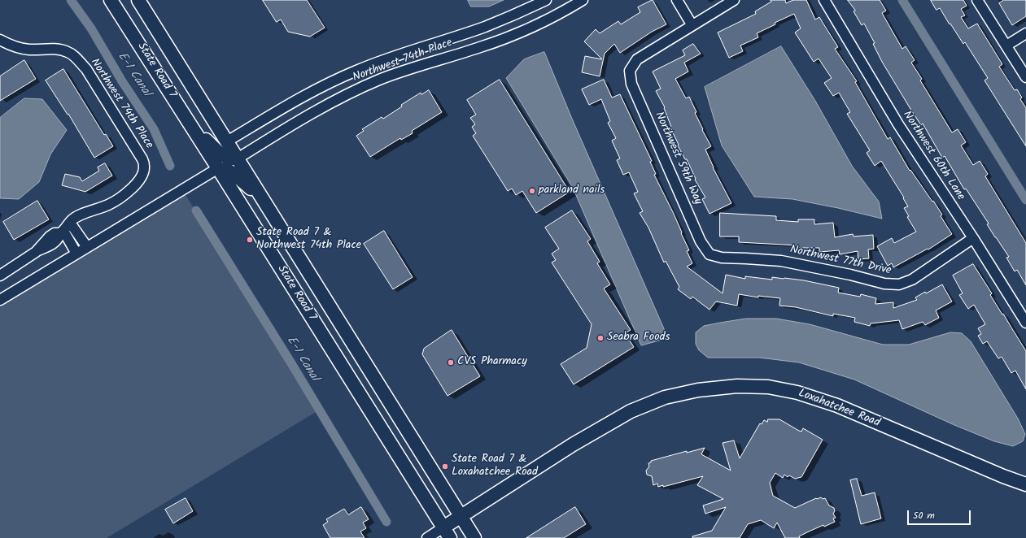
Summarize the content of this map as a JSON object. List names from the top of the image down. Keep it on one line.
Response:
{"streets":{"main road":["State Road 7","Loxahatchee Road"],"street":["Northwest 74th Place","Northwest 60th Lane","Northwest 59th Way","Northwest 77th Drive"]},"crossings":[["Northwest 74th Place","State Road 7"],["State Road 7","Loxahatchee Road"],["Northwest 60th Lane","Northwest 77th Drive"],["Northwest 59th Way","Northwest 77th Drive"]],"water":["E-1 Canal"],"places":["parkland nails","State Road 7 & Northwest 74th Place","Seabra Foods","CVS Pharmacy","State Road 7 & Loxahatchee Road"],"scale_bar":"50 m"}
